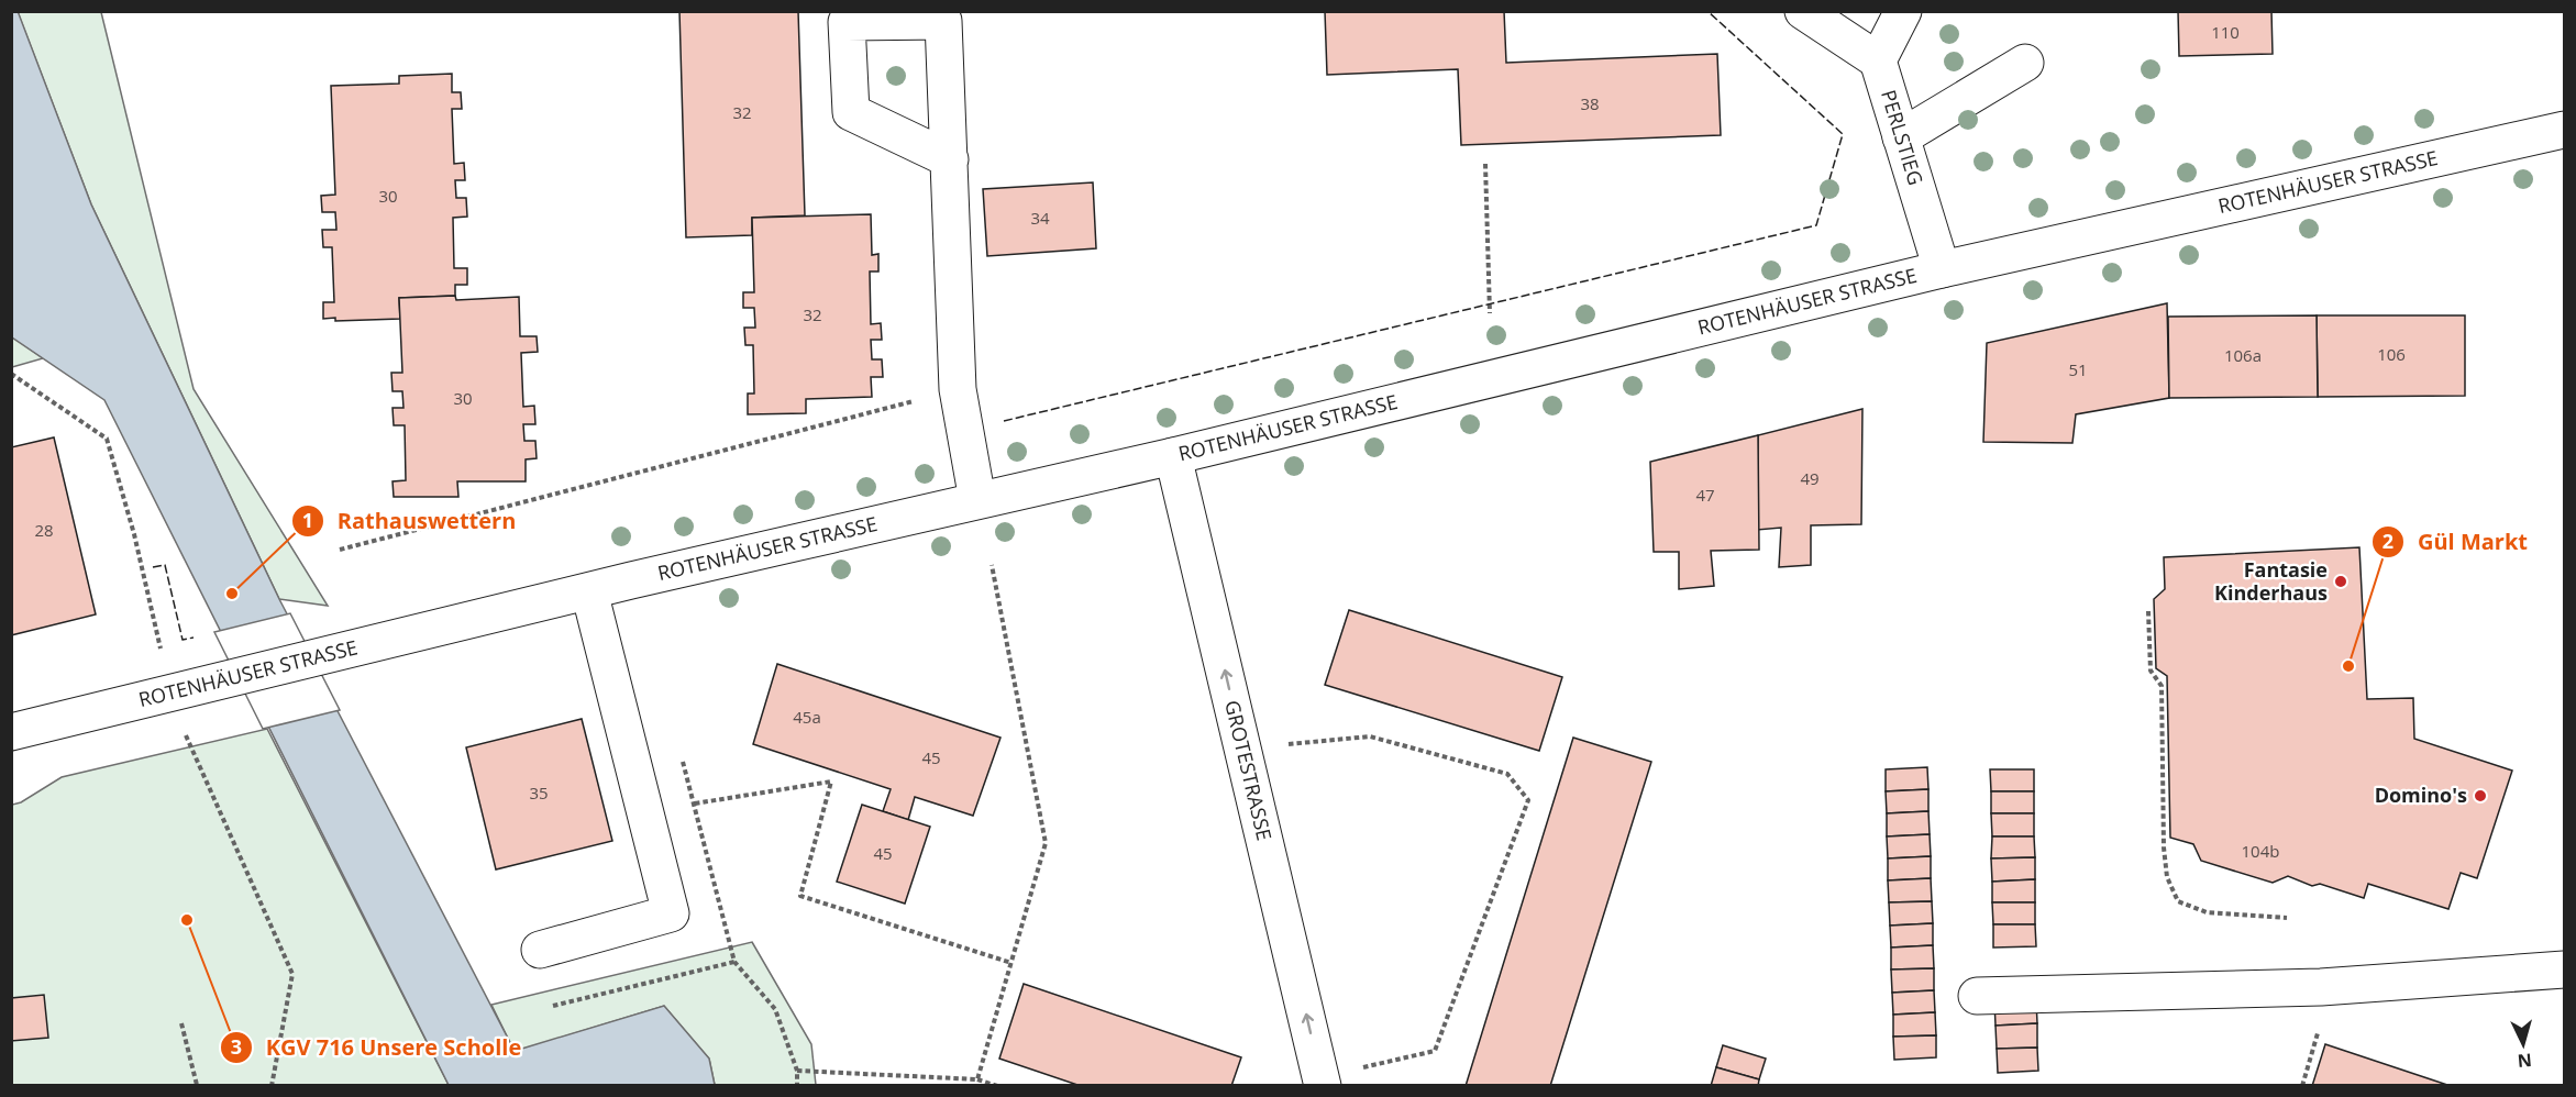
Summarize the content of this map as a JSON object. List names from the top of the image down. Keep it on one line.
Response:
{"streets":{"street":["PERLSTIEG","ROTENHÄUSER STRASSE","GROTESTRASSE"]},"crossings":[["PERLSTIEG","ROTENHÄUSER STRASSE"],["ROTENHÄUSER STRASSE","GROTESTRASSE"]],"one_way":["GROTESTRASSE"],"places":["Fantasie Kinderhaus","Rathauswettern","Gül Markt","Domino's","KGV 716 Unsere Scholle"],"house_numbers":["110","38","32","30","34","32","106","106a","51","30","49","47","28","45a","45","35","104b","45"],"north":"bottom"}
